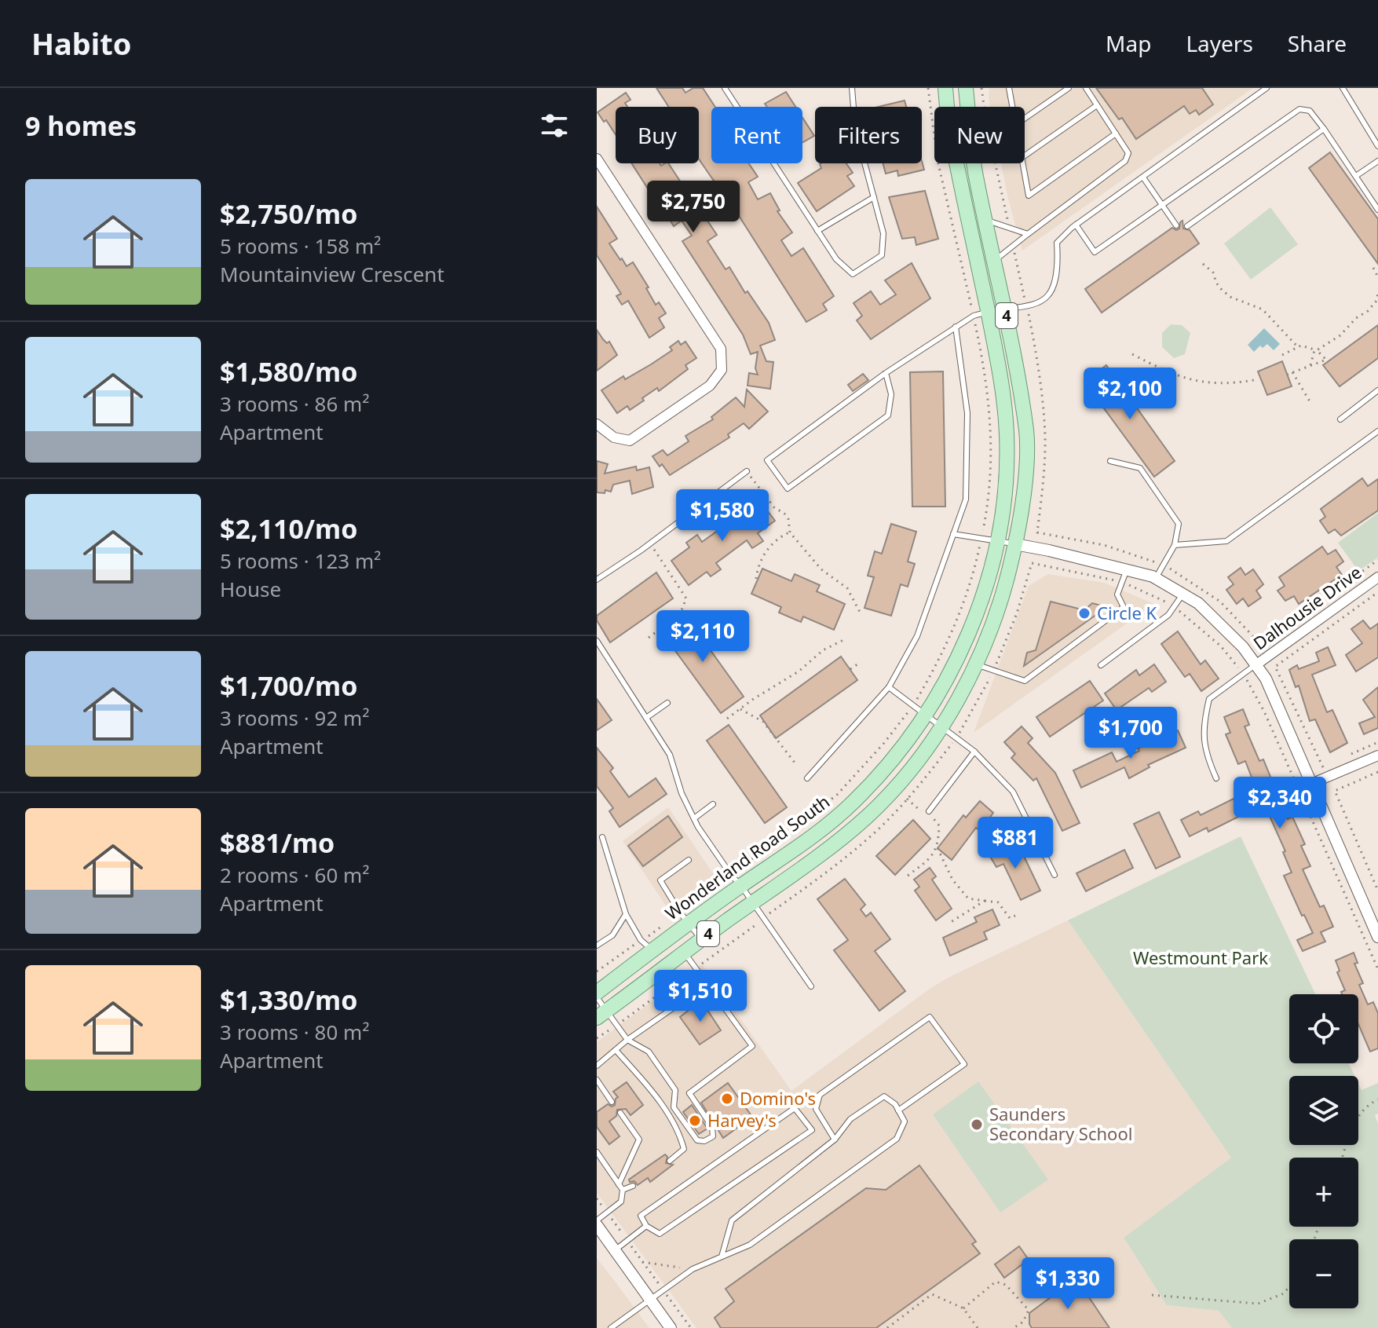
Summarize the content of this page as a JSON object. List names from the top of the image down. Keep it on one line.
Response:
{"streets":{"main road":["4","Wonderland Road South"],"street":["Dalhousie Drive"]},"parks":["Westmount Park"],"places":["Circle K","Domino's","Harvey's","Saunders Secondary School"],"page":{"header":"Habito","nav":["Map","Layers","Share"],"heading":"9 homes","chip":["Buy","Rent","Filters","New"],"list":[{"name":"$2,750/mo","note":"5 rooms · 158 m² · Mountainview Crescent"},{"name":"$1,580/mo","note":"3 rooms · 86 m² · Apartment"},{"name":"$2,110/mo","note":"5 rooms · 123 m² · House"},{"name":"$1,700/mo","note":"3 rooms · 92 m² · Apartment"},{"name":"$881/mo","note":"2 rooms · 60 m² · Apartment"},{"name":"$1,330/mo","note":"3 rooms · 80 m² · Apartment"}],"price":["$2,750","$2,100","$1,580","$2,110","$1,700","$2,340","$881","$1,510","$1,330"],"map_buttons":["+","−"]}}
